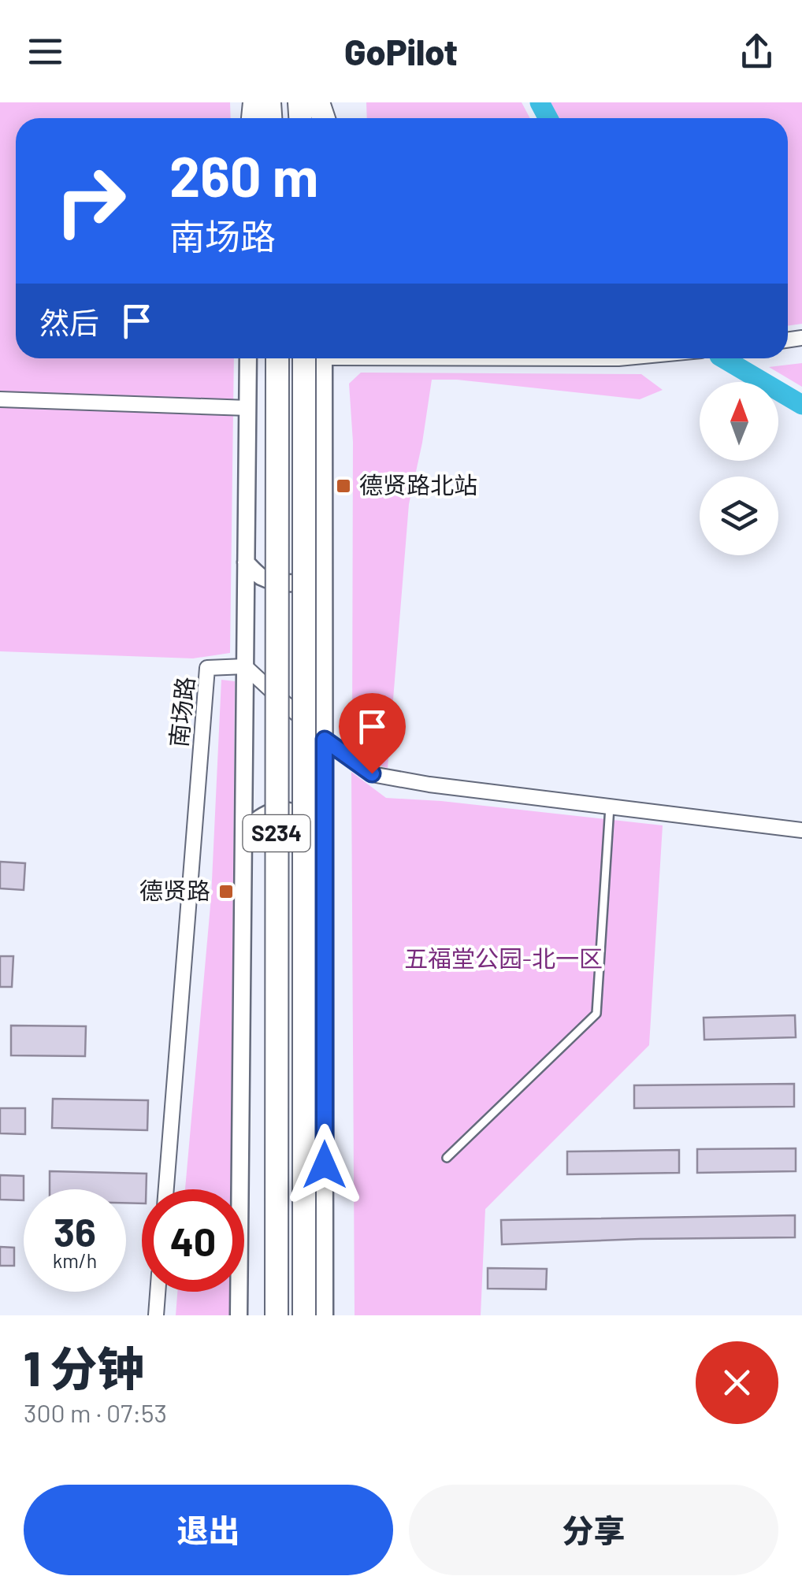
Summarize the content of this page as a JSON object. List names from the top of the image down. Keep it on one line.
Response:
{"streets":{"highway":["S234"],"street":["南场路"]},"parks":["五福堂公园-北一区"],"places":{"transit":["德贤路北站","德贤路"]},"north":"top","page":{"header":"GoPilot","turn":["260 m","南场路"],"then":"然后","speed":"36 km/h","limit":"40","heading":["1 分钟","300 m · 07:53"],"buttons":["退出","分享"]}}
